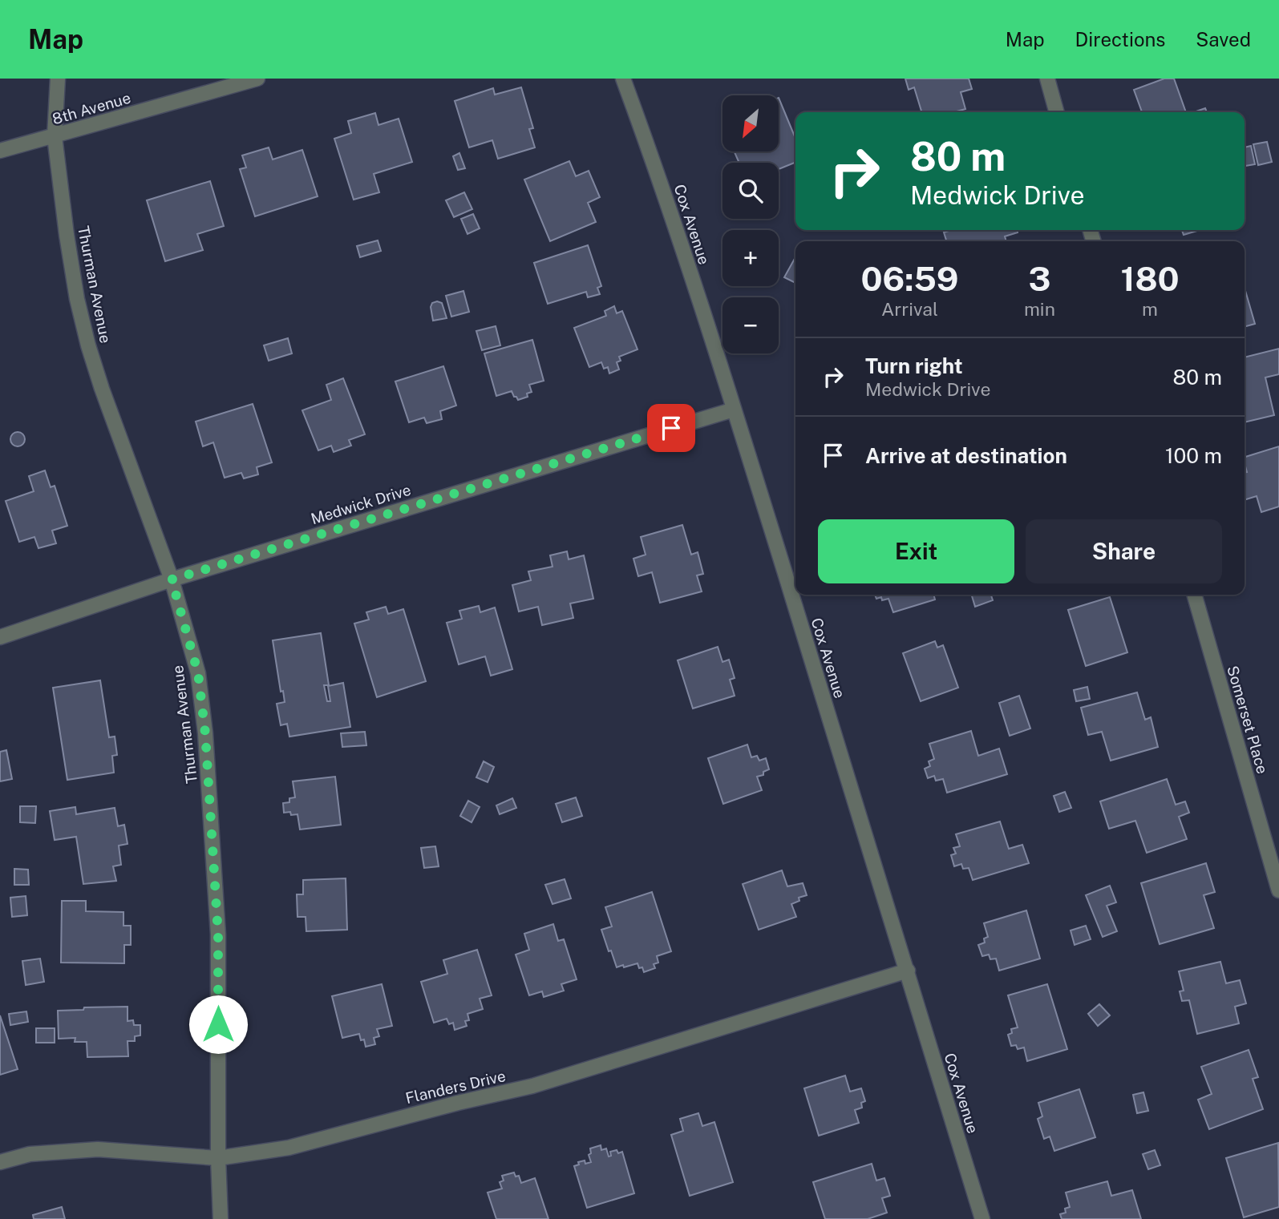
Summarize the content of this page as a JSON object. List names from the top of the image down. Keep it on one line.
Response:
{"streets":{"street":["8th Avenue","Cox Avenue","Thurman Avenue","Medwick Drive","Somerset Place","Flanders Drive"]},"crossings":[["8th Avenue","Thurman Avenue"],["Cox Avenue","Medwick Drive"],["Cox Avenue","Flanders Drive"],["Thurman Avenue","Medwick Drive"],["Thurman Avenue","Flanders Drive"]],"north":"bottom left","page":{"header":"Map","nav":["Map","Directions","Saved"],"map_buttons":["+","−"],"turn":["80 m","Medwick Drive"],"eta":["06:59","Arrival","3","min","180","m"],"list":[{"name":"Turn right","note":"Medwick Drive","value":"80 m"},{"name":"Arrive at destination","value":"100 m"}],"buttons":["Exit","Share"]}}
